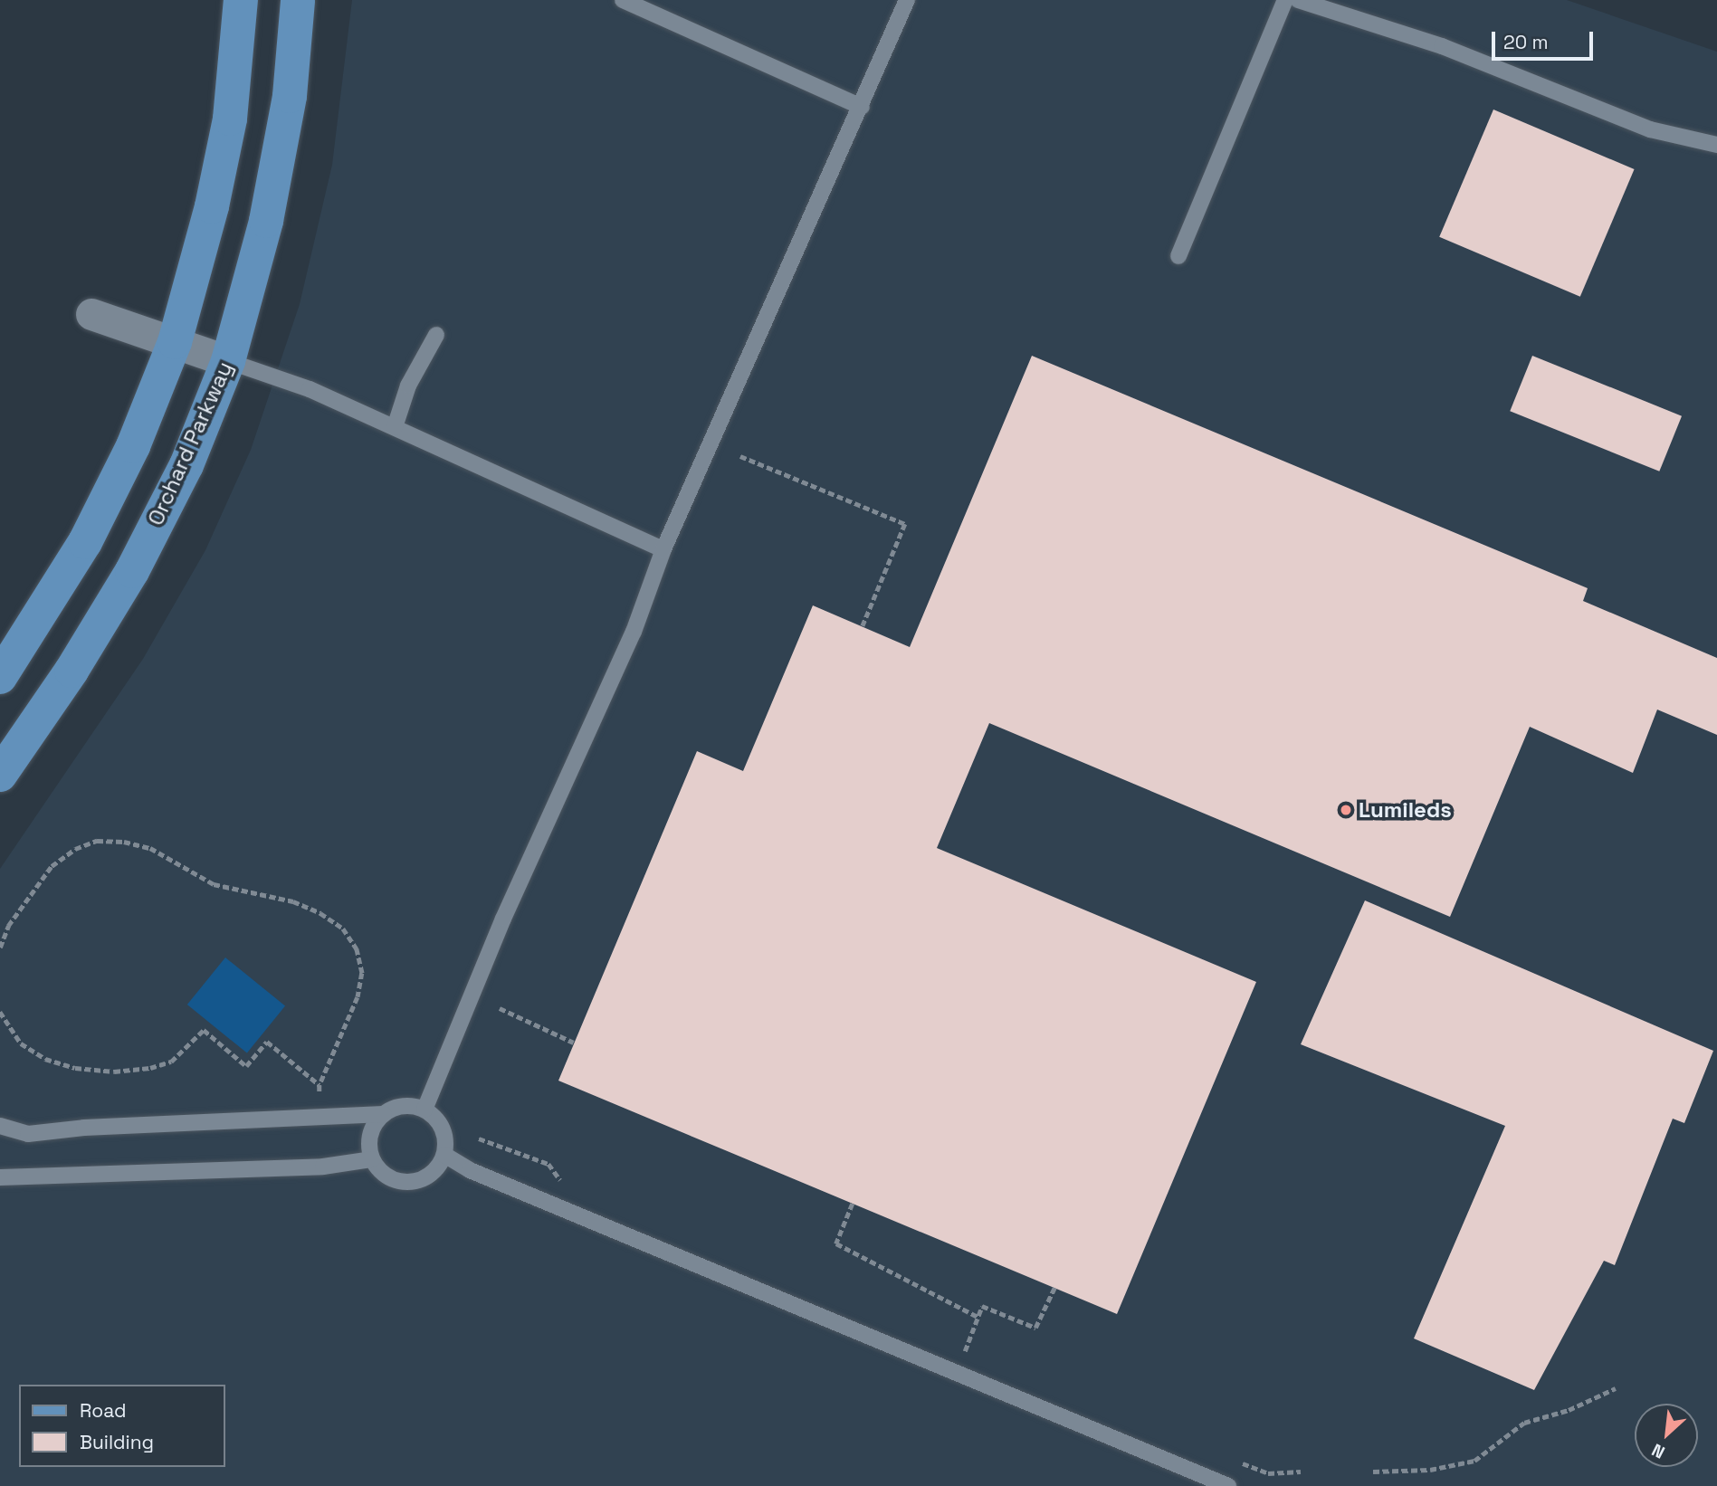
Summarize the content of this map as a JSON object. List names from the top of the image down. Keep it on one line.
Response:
{"streets":{"main road":["Orchard Parkway"]},"places":["Lumileds"],"legend":["Road","Building"],"scale_bar":"20 m","north":"bottom left"}
